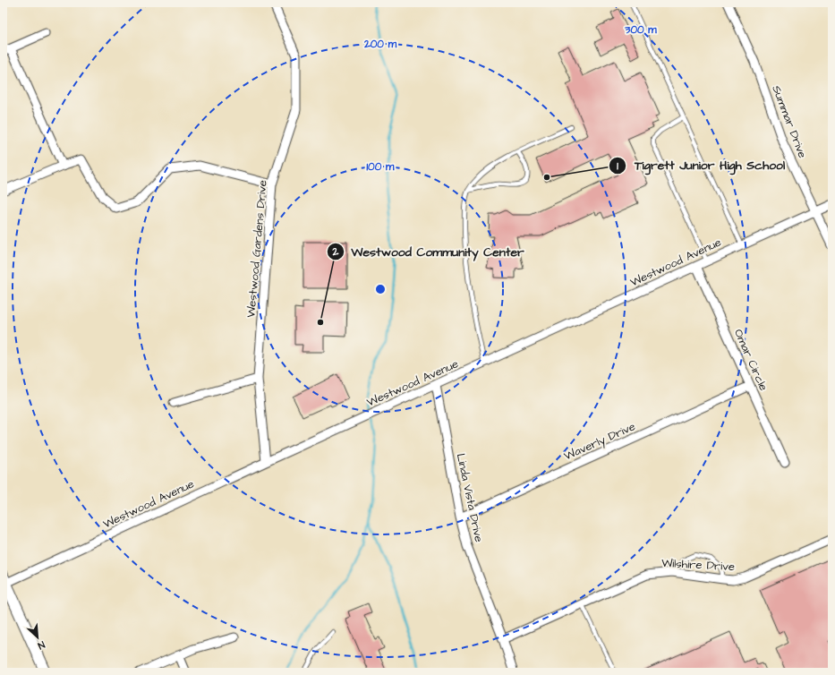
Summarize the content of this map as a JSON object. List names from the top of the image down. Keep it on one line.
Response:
{"streets":{"street":["Summar Drive","Westwood Gardens Drive","Westwood Avenue","Omar Circle","Waverly Drive","Linda Vista Drive","Wilshire Drive"]},"crossings":[["Summar Drive","Westwood Avenue"],["Westwood Gardens Drive","Westwood Avenue"],["Westwood Avenue","Omar Circle"],["Westwood Avenue","Linda Vista Drive"],["Omar Circle","Waverly Drive"],["Waverly Drive","Linda Vista Drive"],["Linda Vista Drive","Wilshire Drive"]],"places":["Tigrett Junior High School","Westwood Community Center"],"north":"bottom right","rings":["300 m","200 m","100 m"]}
